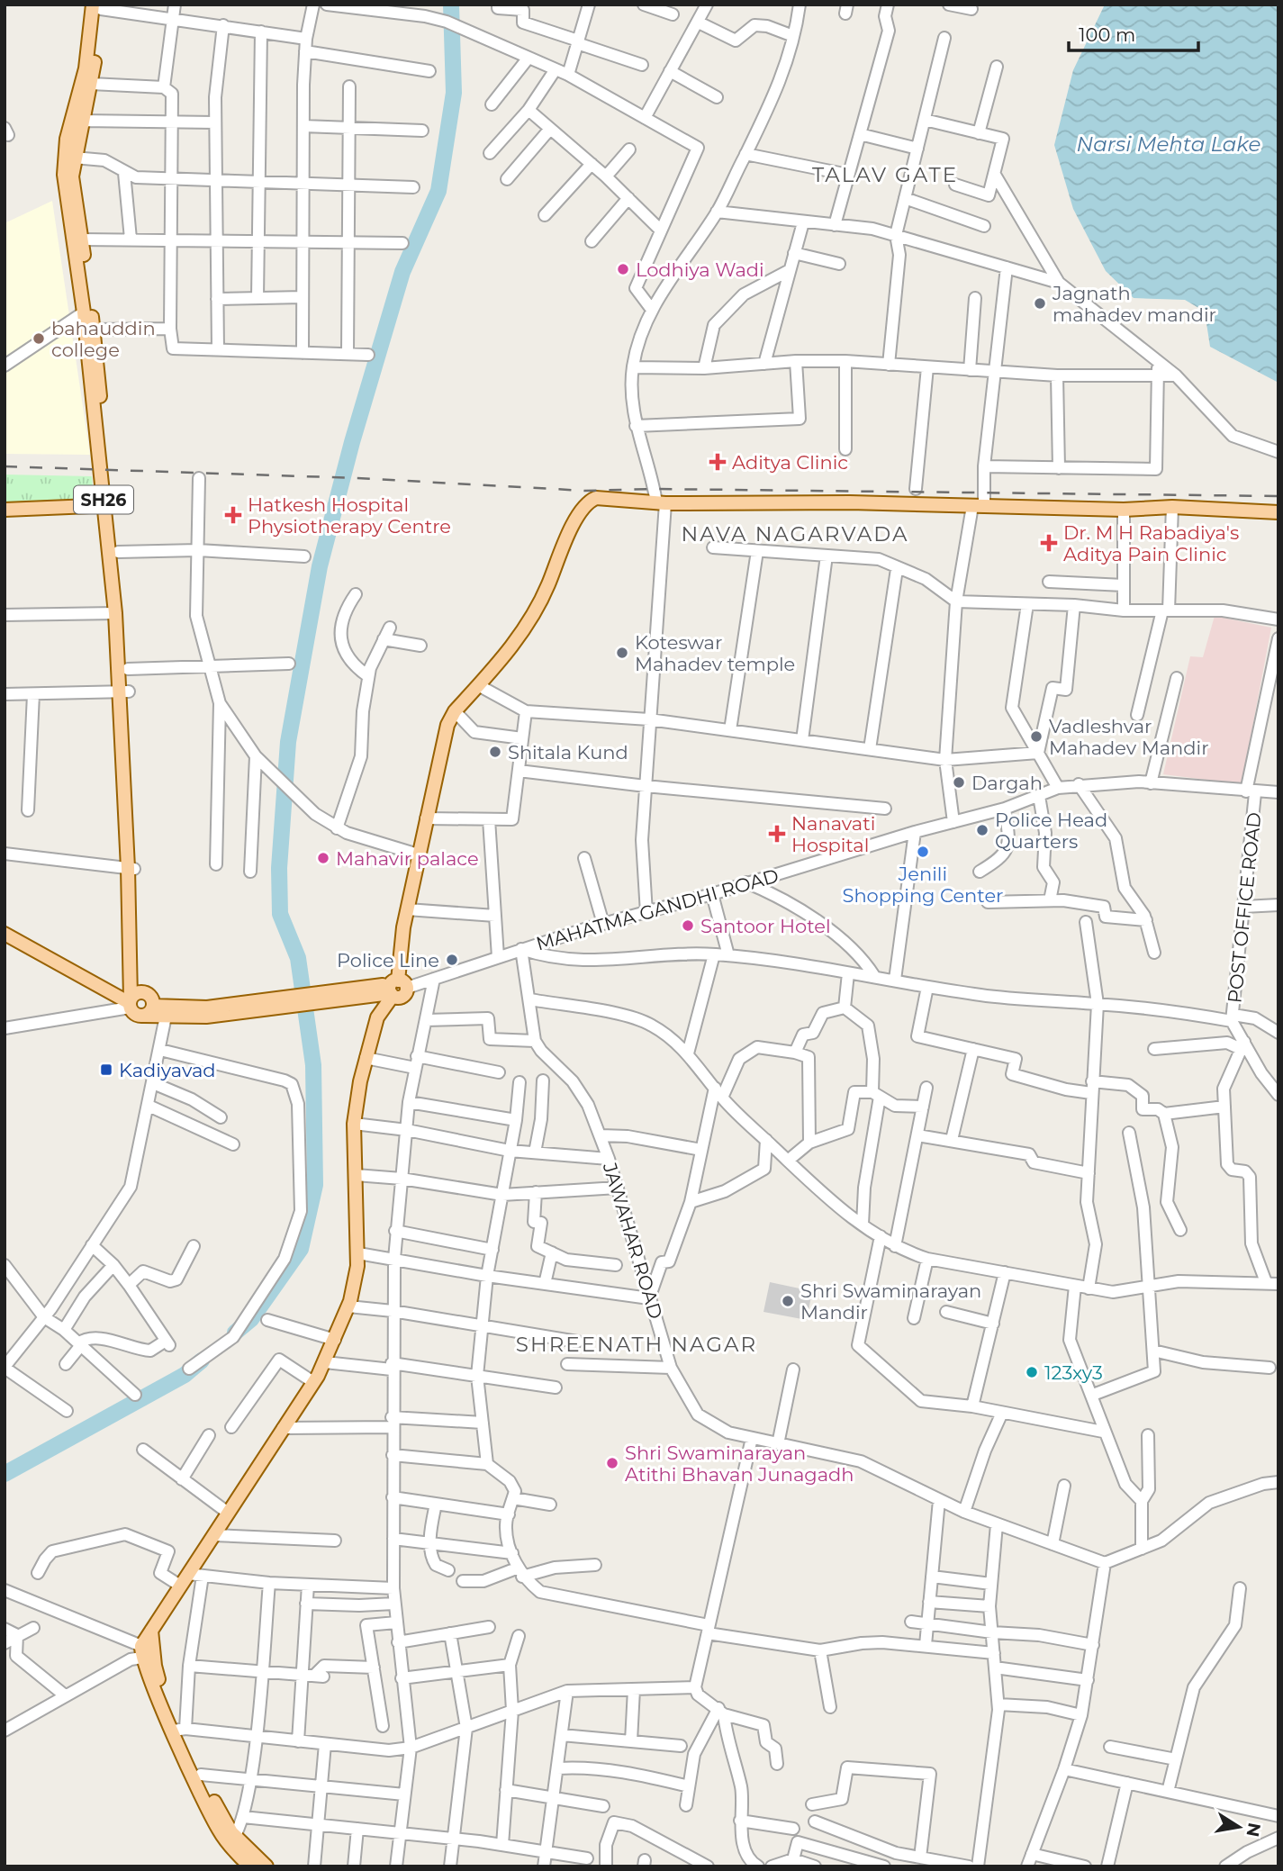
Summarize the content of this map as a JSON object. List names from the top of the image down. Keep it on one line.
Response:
{"streets":{"main road":["SH26","MAHATMA GANDHI ROAD"],"street":["POST OFFICE ROAD","JAWAHAR ROAD"]},"crossings":[["POST OFFICE ROAD","MAHATMA GANDHI ROAD"]],"districts":["TALAV GATE","NAVA NAGARVADA","SHREENATH NAGAR"],"water":["Narsi Mehta Lake"],"places":{"other":["Lodhiya Wadi","Jagnath mahadev mandir","bahauddin college","Koteswar Mahadev temple","Vadleshvar Mahadev Mandir","Shitala Kund","Dargah","Police Head Quarters","Jenili Shopping Center","Mahavir palace","Santoor Hotel","Police Line","Shri Swaminarayan Mandir","123xy3","Shri Swaminarayan Atithi Bhavan Junagadh"],"health":["Aditya Clinic","Hatkesh Hospital Physiotherapy Centre","Dr. M H Rabadiya's Aditya Pain Clinic","Nanavati Hospital"],"transit":["Kadiyavad"]},"scale_bar":"100 m","north":"right"}
